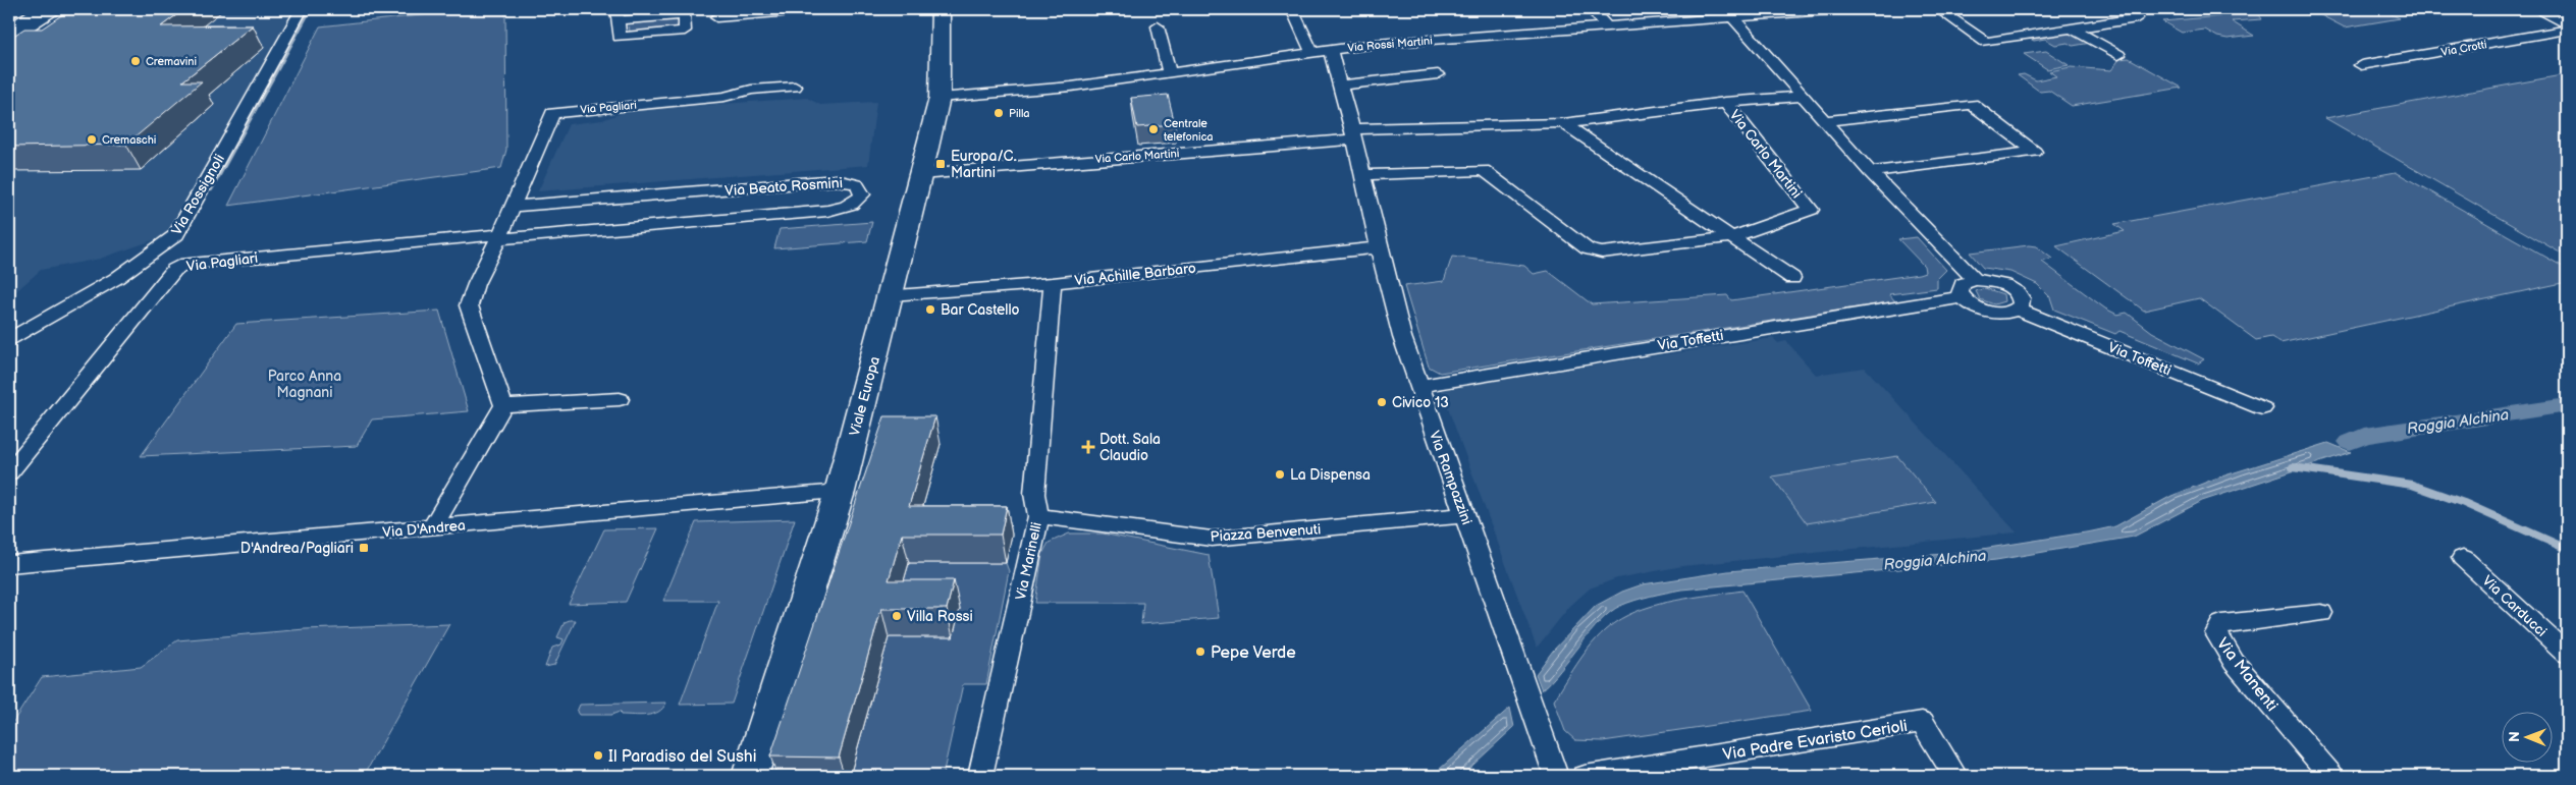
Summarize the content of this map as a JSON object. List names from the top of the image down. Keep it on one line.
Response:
{"streets":{"street":["Via Rossi Martini","Via Crotti","Via Pagliari","Via Carlo Martini","Via Beato Rosmini","Via Rossignoli","Via Achille Barbaro","Via Toffetti","Viale Europa","Via Rampazzini","Via D'Andrea","Piazza Benvenuti","Via Marinelli","Via Carducci","Via Manenti","Via Padre Evaristo Cerioli"]},"crossings":[["Via Rossi Martini","Viale Europa"],["Via Rossi Martini","Via Rampazzini"],["Via Pagliari","Via Beato Rosmini"],["Via Carlo Martini","Viale Europa"],["Via Carlo Martini","Via Rampazzini"],["Via Achille Barbaro","Viale Europa"],["Via Achille Barbaro","Via Rampazzini"],["Via Achille Barbaro","Via Marinelli"],["Via Toffetti","Via Rampazzini"],["Viale Europa","Via D'Andrea"],["Via Rampazzini","Piazza Benvenuti"],["Piazza Benvenuti","Via Marinelli"]],"water":["Roggia Alchina"],"parks":["Parco Anna Magnani"],"places":{"other":["Cremavini","Pilla","Centrale telefonica","Cremaschi","Bar Castello","Civico 13","La Dispensa","Villa Rossi","Pepe Verde","Il Paradiso del Sushi"],"transit":["Europa/C. Martini","D'Andrea/Pagliari"],"health":["Dott. Sala Claudio"]},"north":"left"}
